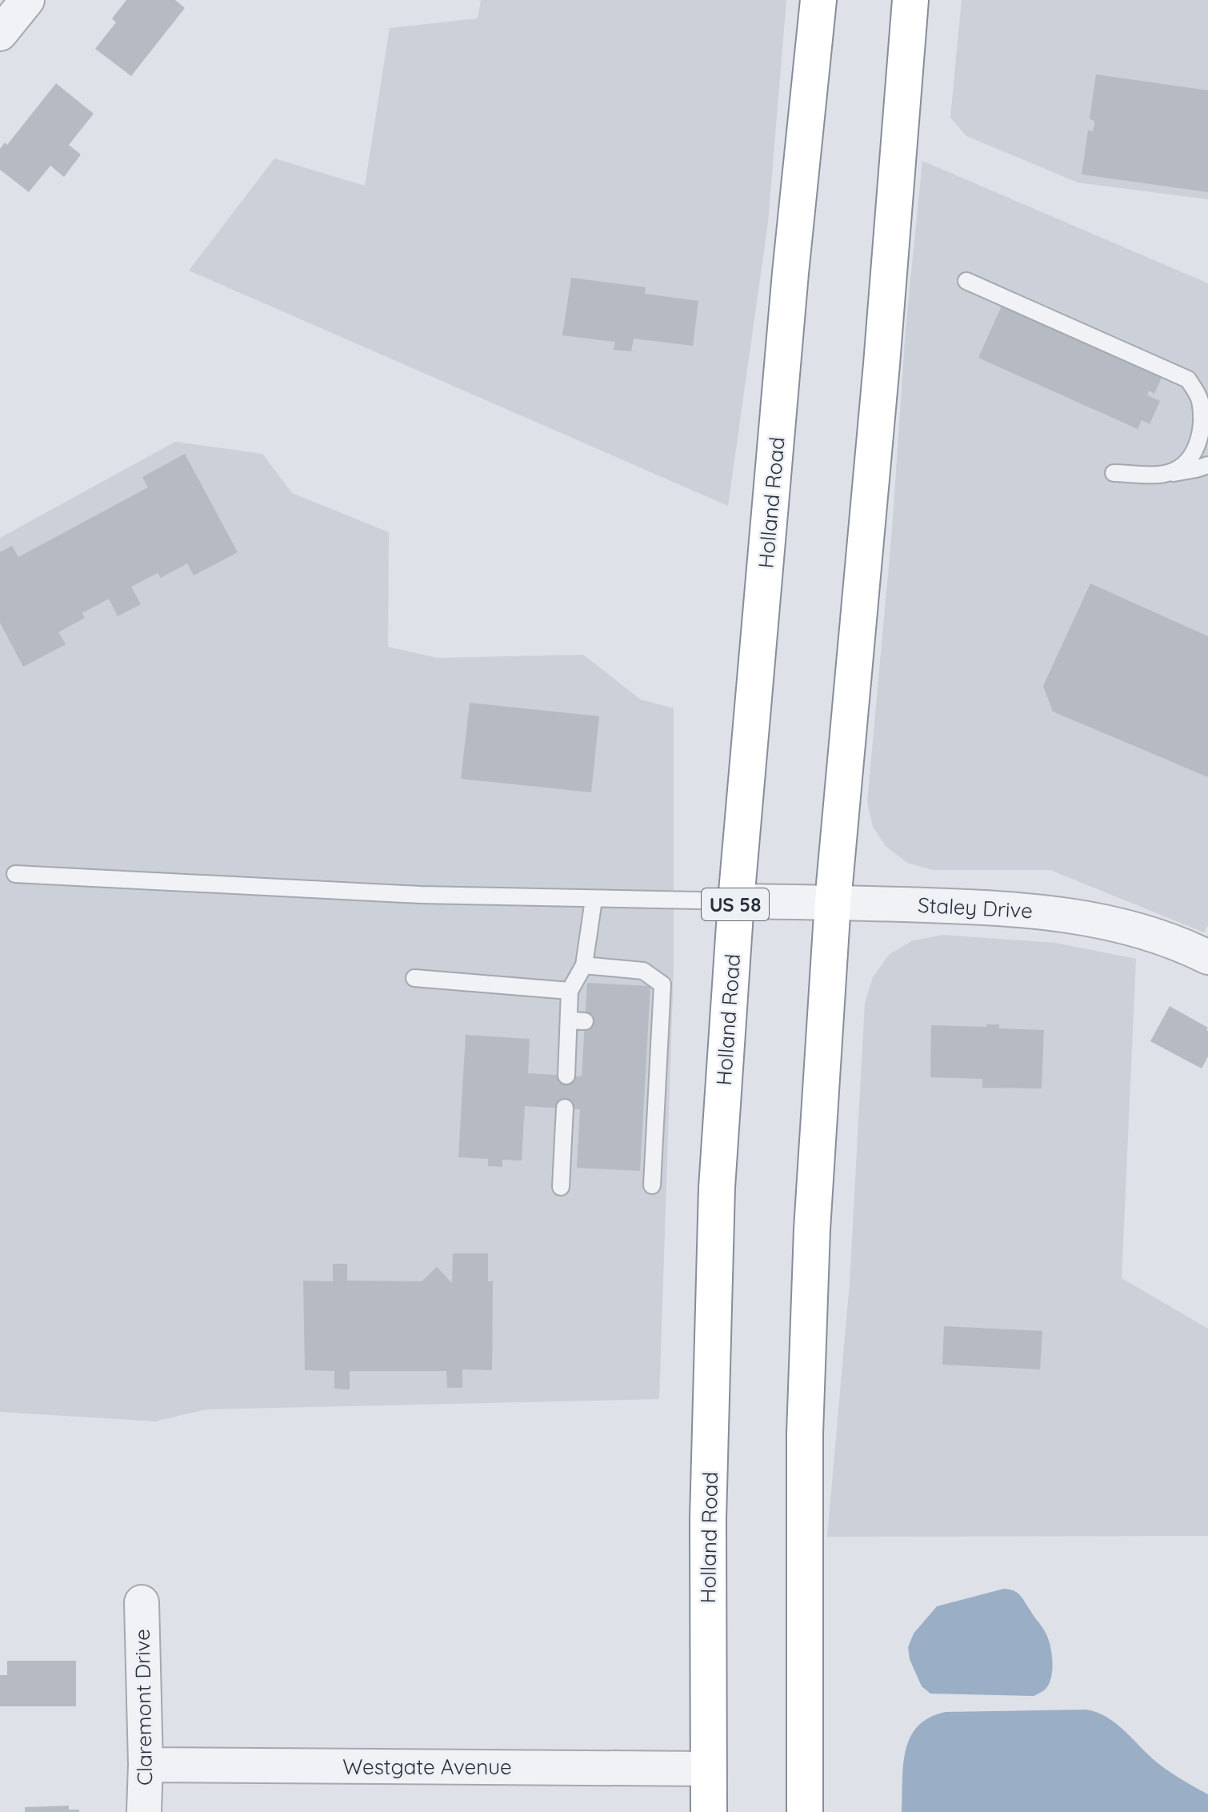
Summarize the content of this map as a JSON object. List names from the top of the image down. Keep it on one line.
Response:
{"streets":{"highway":["Holland Road","US 58"],"street":["Staley Drive","Claremont Drive","Westgate Avenue"]},"crossings":[["Holland Road","Staley Drive"],["Holland Road","Westgate Avenue"],["Claremont Drive","Westgate Avenue"]]}
